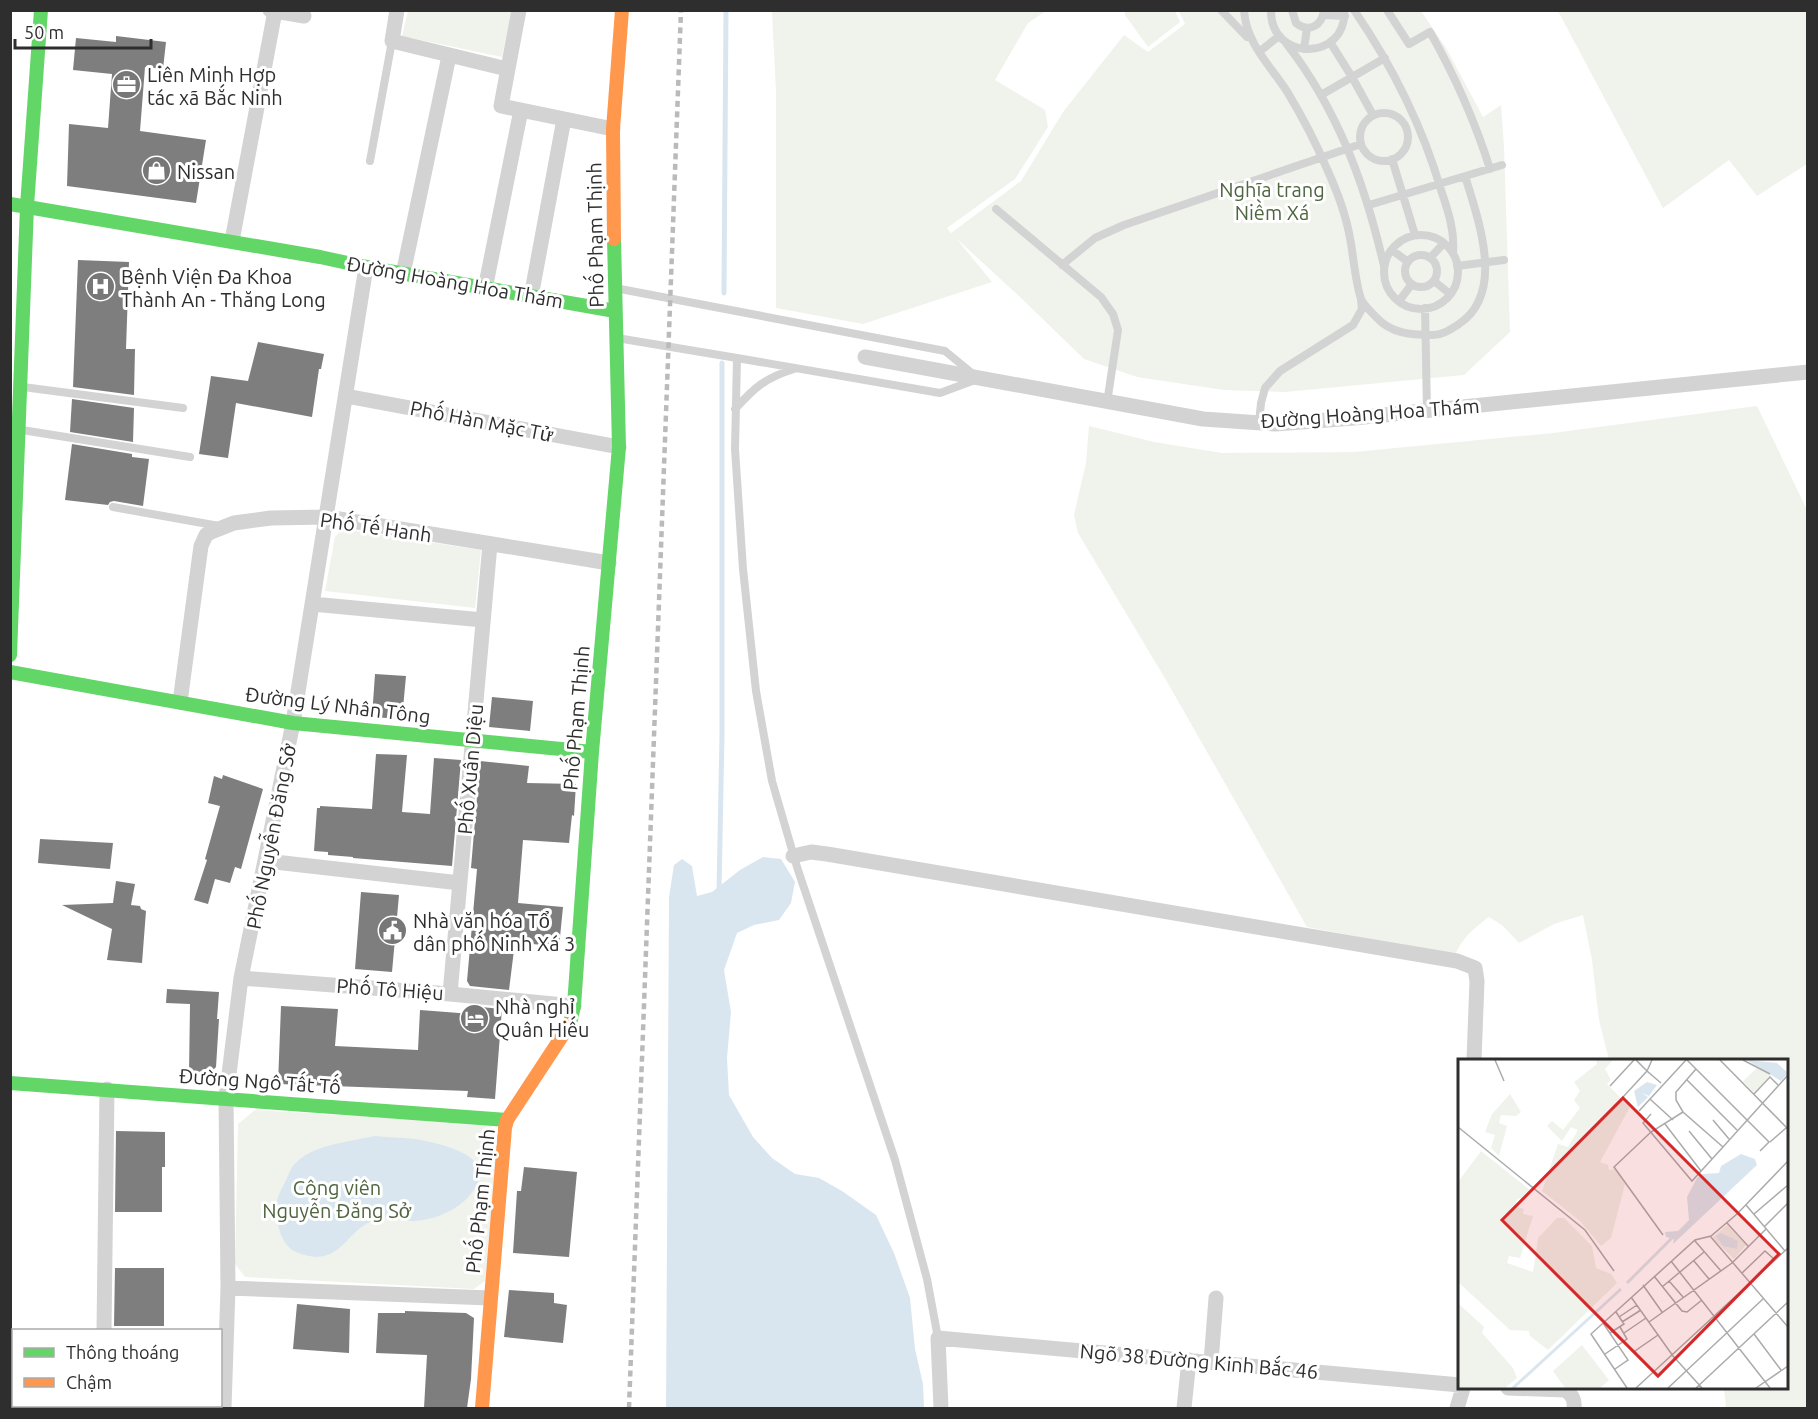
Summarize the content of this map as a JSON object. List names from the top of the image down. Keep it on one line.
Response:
{"streets":{"street":["Phố Phạm Thịnh","Đường Hoàng Hoa Thám","Phố Hàn Mặc Tử","Phố Tế Hanh","Đường Lý Nhân Tông","Phố Xuân Diệu","Phố Nguyễn Đăng Sở","Phố Tô Hiệu","Đường Ngô Tất Tố","Ngõ 38 Đường Kinh Bắc 46"]},"crossings":[["Phố Phạm Thịnh","Đường Hoàng Hoa Thám"],["Phố Phạm Thịnh","Phố Hàn Mặc Tử"],["Phố Phạm Thịnh","Phố Tế Hanh"],["Phố Phạm Thịnh","Đường Lý Nhân Tông"],["Phố Phạm Thịnh","Phố Tô Hiệu"],["Phố Phạm Thịnh","Đường Ngô Tất Tố"],["Đường Hoàng Hoa Thám","Phố Nguyễn Đăng Sở"],["Phố Hàn Mặc Tử","Phố Nguyễn Đăng Sở"],["Phố Tế Hanh","Đường Lý Nhân Tông"],["Phố Tế Hanh","Phố Xuân Diệu"],["Phố Tế Hanh","Phố Nguyễn Đăng Sở"],["Đường Lý Nhân Tông","Phố Xuân Diệu"],["Đường Lý Nhân Tông","Phố Nguyễn Đăng Sở"],["Phố Xuân Diệu","Phố Tô Hiệu"],["Phố Nguyễn Đăng Sở","Phố Tô Hiệu"],["Phố Nguyễn Đăng Sở","Đường Ngô Tất Tố"]],"parks":["Nghĩa trang Niềm Xá","Công viên Nguyễn Đăng Sở"],"places":{"office":["Liên Minh Hợp tác xã Bắc Ninh"],"shop":["Nissan"],"hospital":["Bệnh Viện Đa Khoa Thành An - Thăng Long"],"public building":["Nhà văn hóa Tổ dân phố Ninh Xá 3"],"hotel":["Nhà nghỉ Quân Hiếu"]},"legend":["Thông thoáng","Chậm"],"scale_bar":"50 m"}
